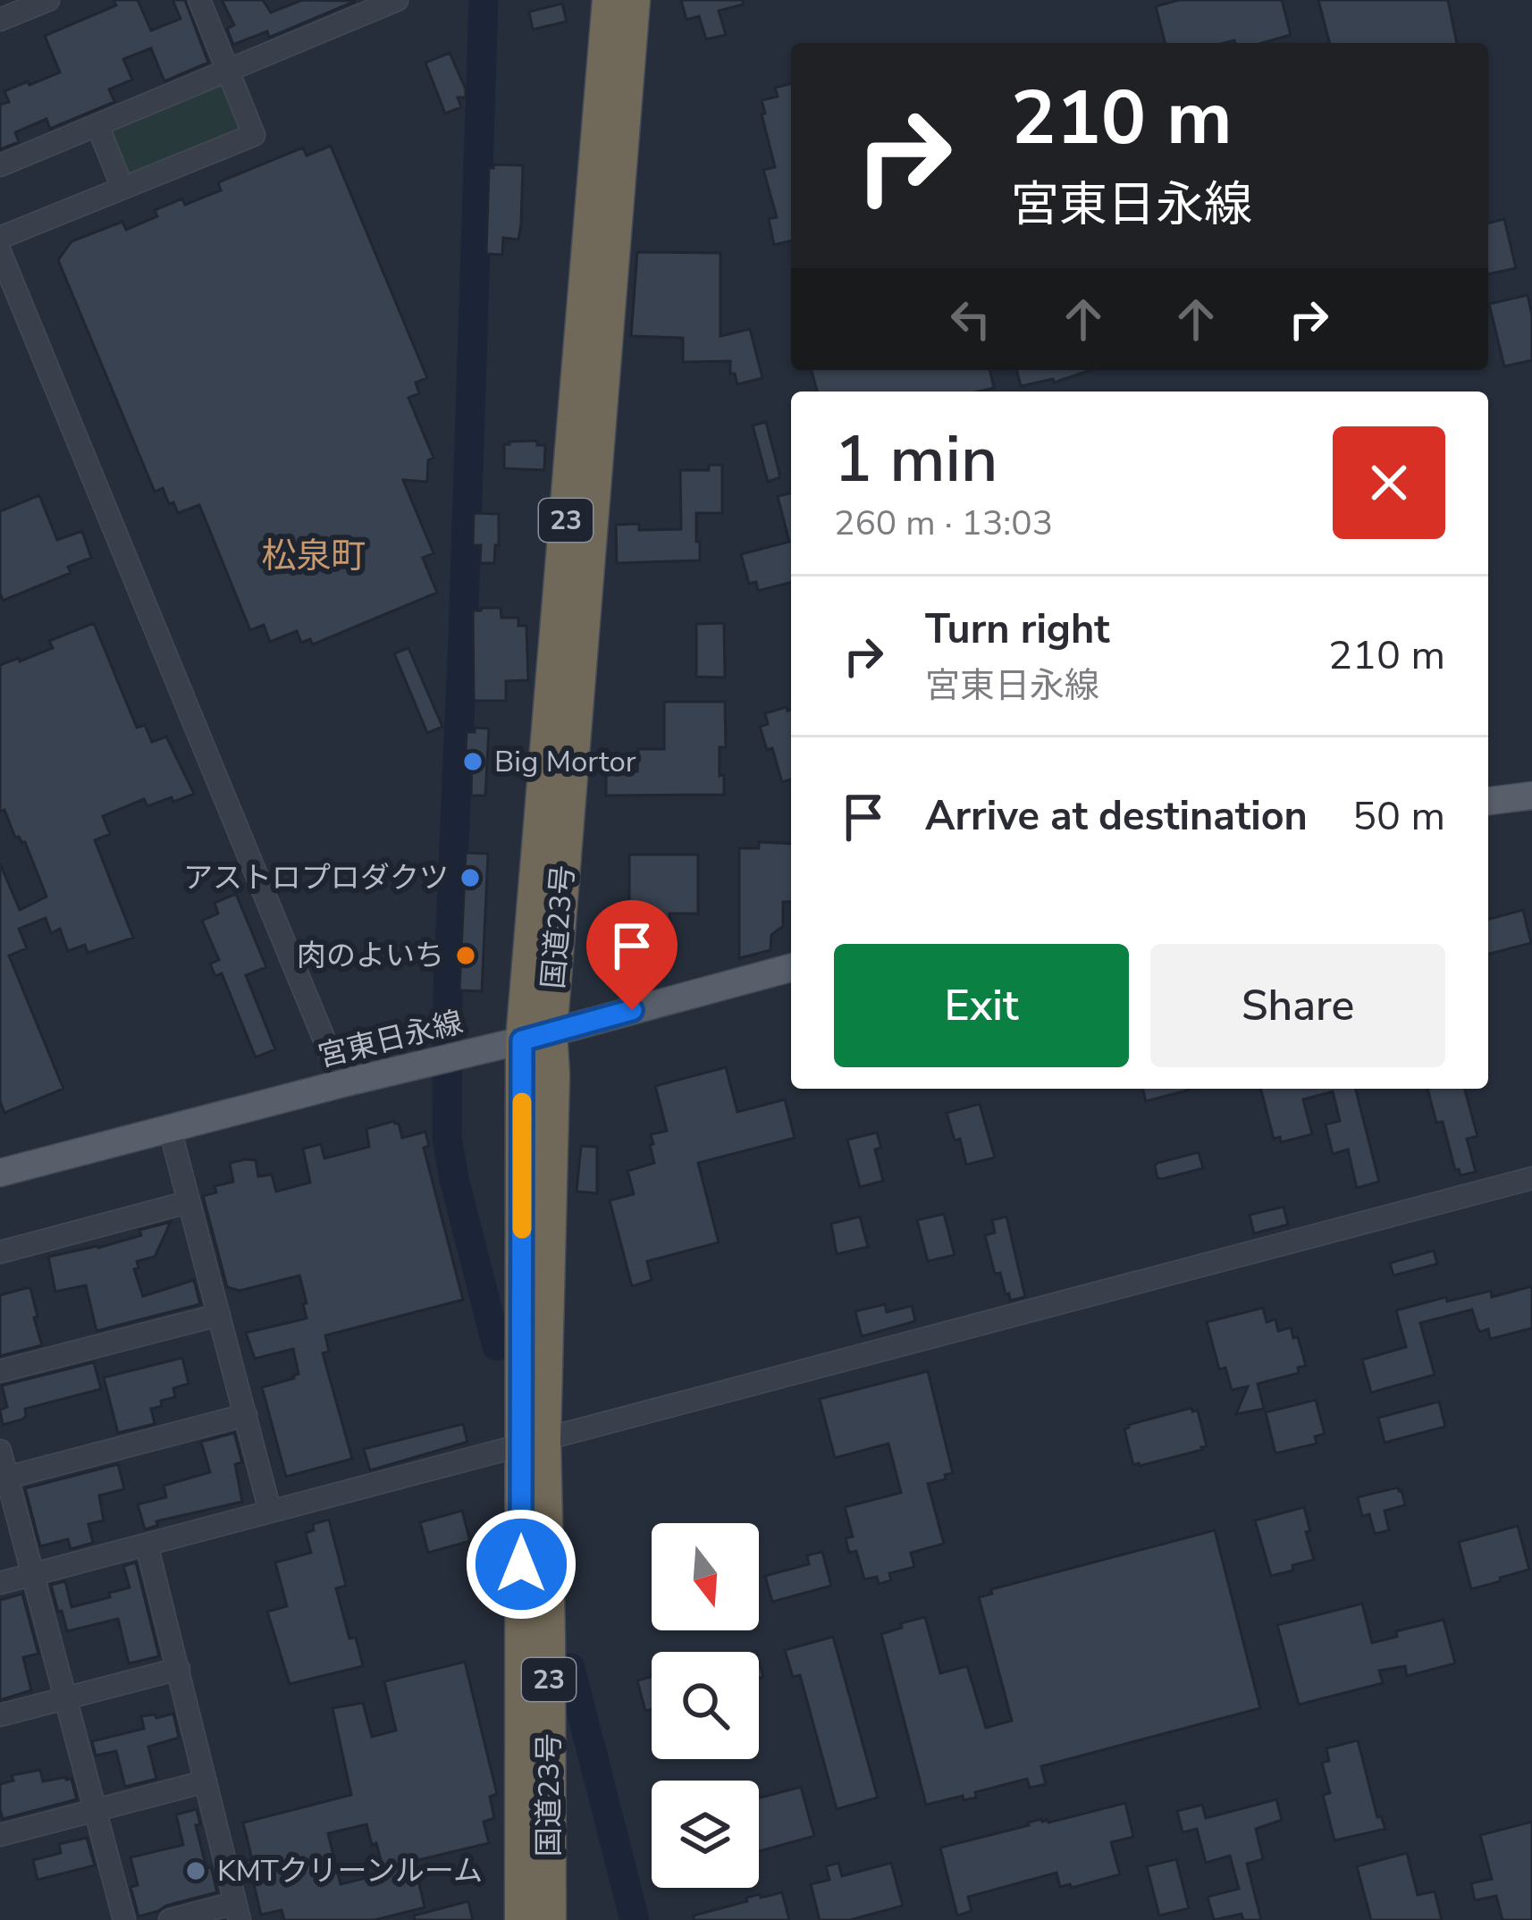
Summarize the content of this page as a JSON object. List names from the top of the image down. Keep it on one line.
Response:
{"streets":{"highway":["23","国道23号"],"main road":["宮東日永線"]},"crossings":[["国道23号","宮東日永線"]],"districts":["松泉町"],"places":["Big Mortor","アストロプロダクツ","肉のよいち","KMTクリーンルーム"],"north":"bottom","page":{"turn":["210 m","宮東日永線"],"heading":["1 min","260 m · 13:03"],"list":[{"name":"Turn right","note":"宮東日永線","value":"210 m"},{"name":"Arrive at destination","value":"50 m"}],"buttons":["Exit","Share"]}}
